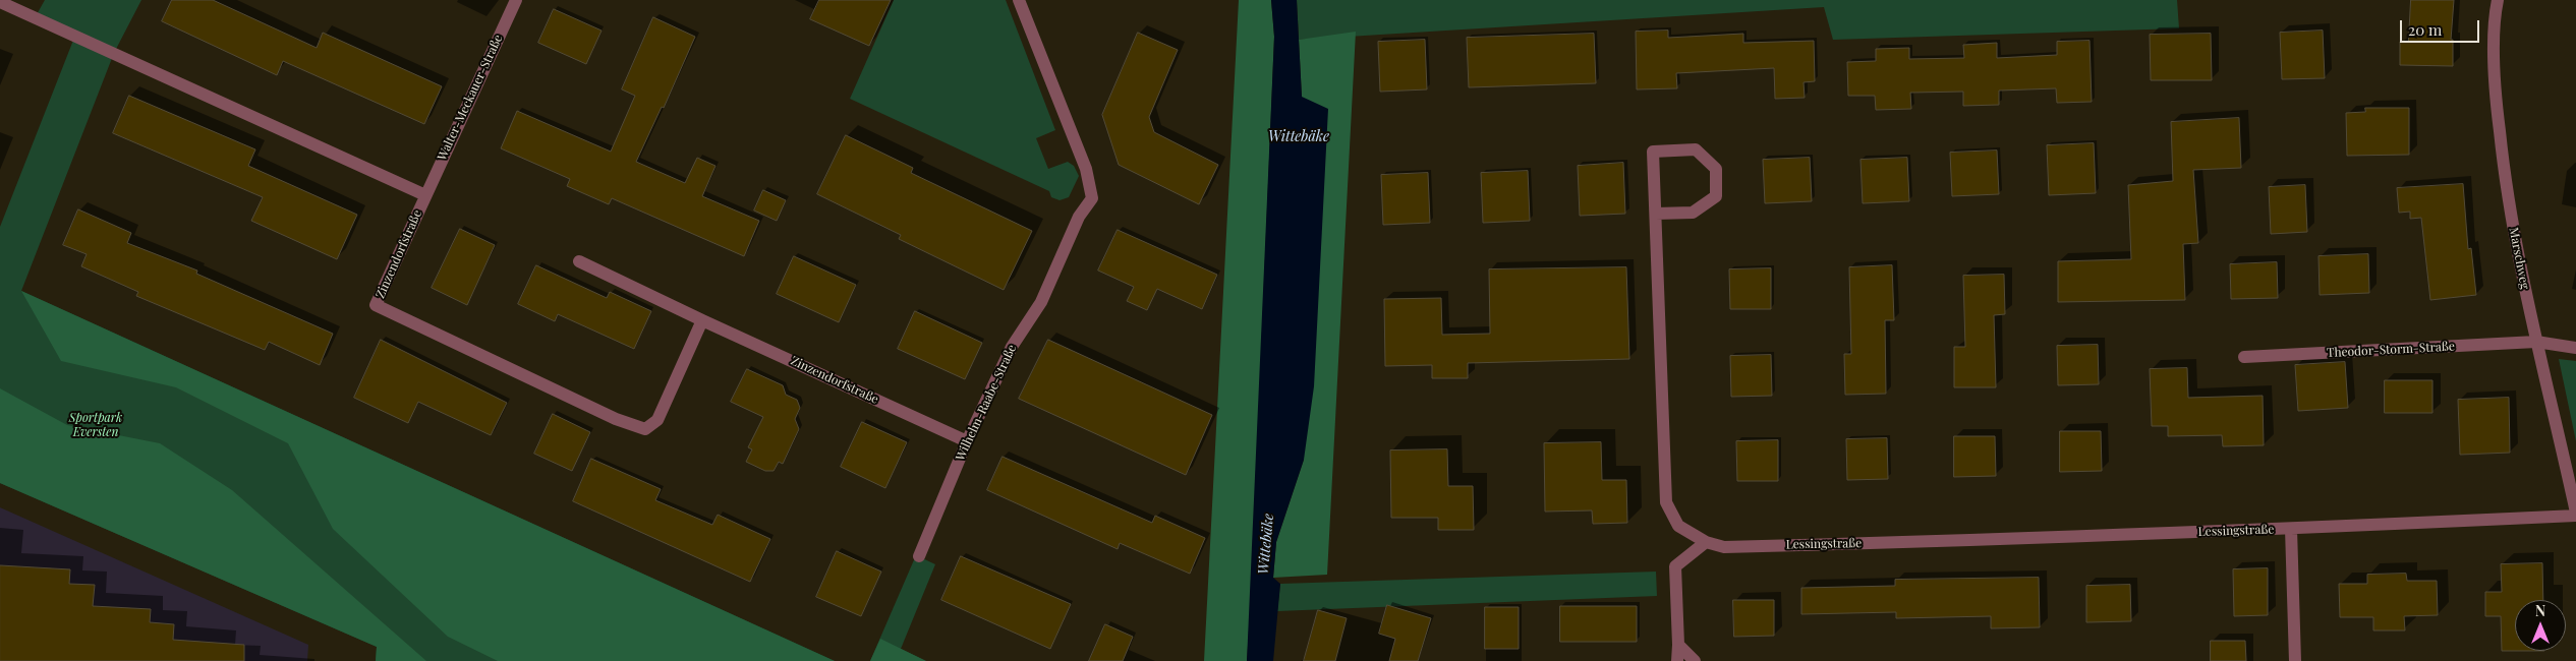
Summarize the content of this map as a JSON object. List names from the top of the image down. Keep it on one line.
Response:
{"streets":{"street":["Walter-Meckauer-Straße","Zinzendorfstraße","Marschweg","Theodor-Storm-Straße","Wilhelm-Raabe-Straße","Lessingstraße"]},"crossings":[["Walter-Meckauer-Straße","Zinzendorfstraße"],["Zinzendorfstraße","Wilhelm-Raabe-Straße"],["Marschweg","Theodor-Storm-Straße"],["Marschweg","Lessingstraße"]],"water":["Wittebäke"],"parks":["Sportpark Eversten"],"scale_bar":"20 m","north":"top"}
